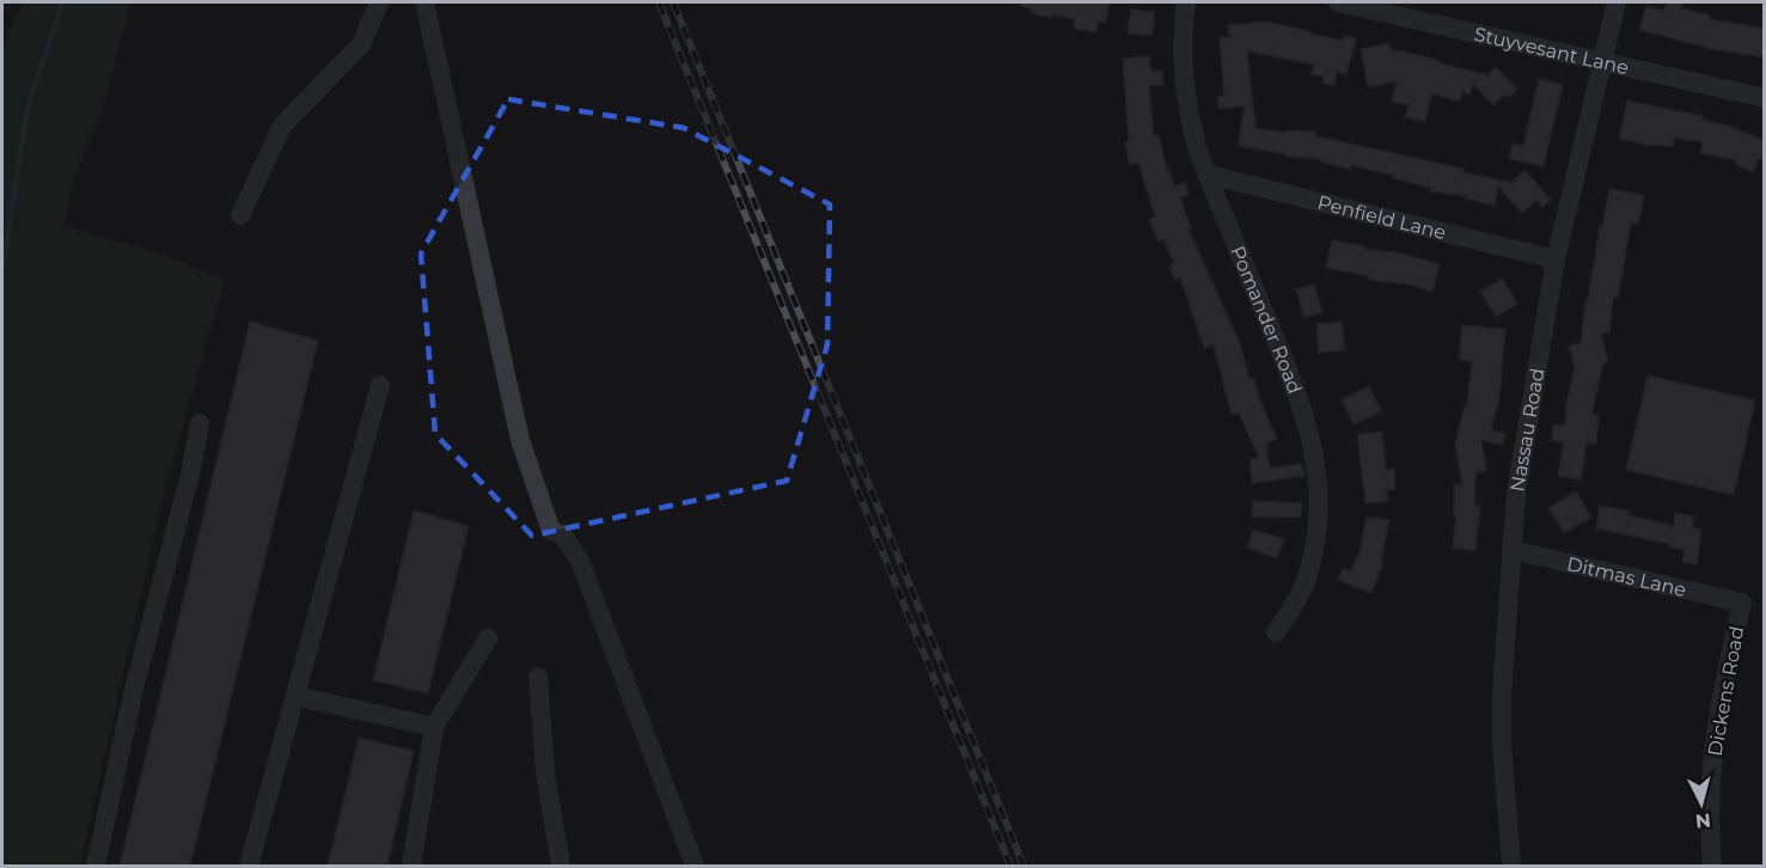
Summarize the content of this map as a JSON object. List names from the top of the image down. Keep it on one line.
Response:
{"streets":{"street":["Stuyvesant Lane","Penfield Lane","Pomander Road","Nassau Road","Ditmas Lane","Dickens Road"]},"crossings":[["Stuyvesant Lane","Nassau Road"],["Penfield Lane","Pomander Road"],["Penfield Lane","Nassau Road"],["Nassau Road","Ditmas Lane"],["Ditmas Lane","Dickens Road"]],"north":"bottom"}
